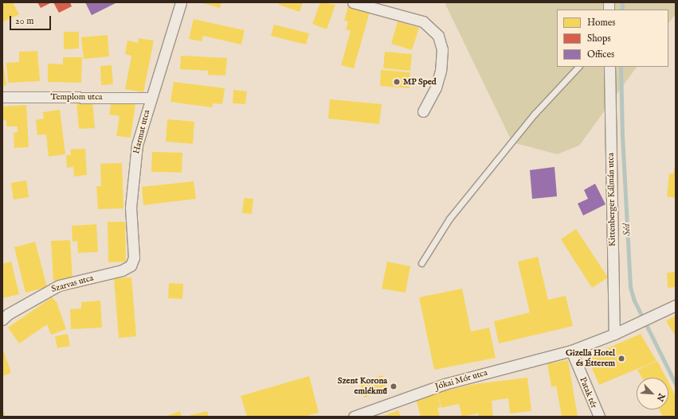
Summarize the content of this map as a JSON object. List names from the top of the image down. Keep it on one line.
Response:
{"streets":{"street":["Templom utca","Harmat utca","Kittenberger Kálmán utca","Szarvas utca","Jókai Mór utca","Patak tér"]},"crossings":[["Templom utca","Harmat utca"],["Harmat utca","Szarvas utca"],["Kittenberger Kálmán utca","Jókai Mór utca"],["Jókai Mór utca","Patak tér"]],"water":["Séd"],"places":["MP Sped","Gizella Hotel és Étterem","Szent Korona emlékmű"],"legend":["Homes","Shops","Offices"],"scale_bar":"20 m","north":"bottom right"}
